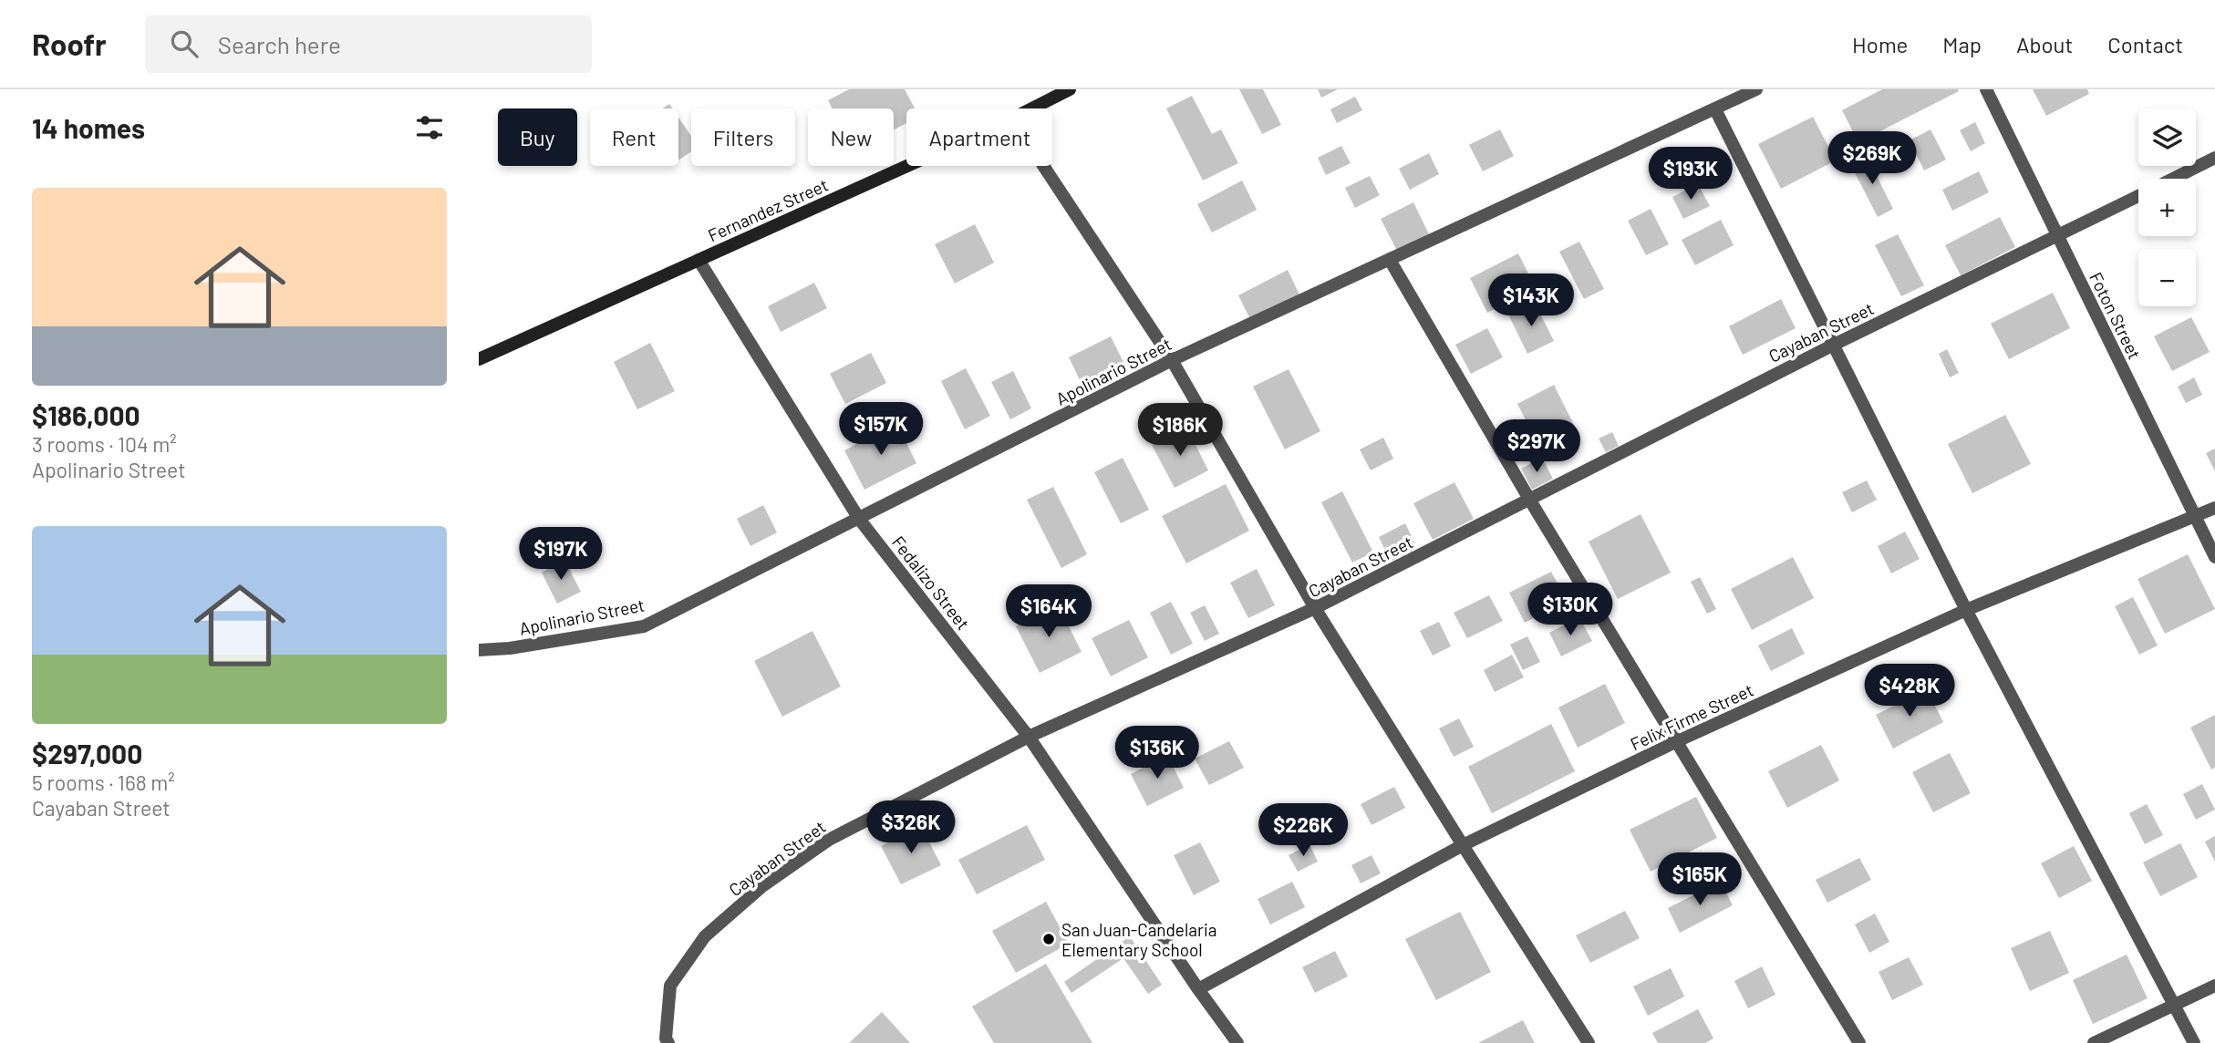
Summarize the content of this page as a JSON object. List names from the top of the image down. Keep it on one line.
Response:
{"streets":{"street":["Fernandez Street","Foton Street","Cayaban Street","Apolinario Street","Fedalizo Street","Felix Firme Street"]},"crossings":[["Fernandez Street","Fedalizo Street"],["Foton Street","Cayaban Street"],["Foton Street","Felix Firme Street"],["Cayaban Street","Fedalizo Street"],["Apolinario Street","Fedalizo Street"],["Fedalizo Street","Felix Firme Street"]],"places":["San Juan-Candelaria Elementary School"],"page":{"header":"Roofr","search":"Search here","nav":["Home","Map","About","Contact"],"heading":"14 homes","map_buttons":["+","−"],"chip":["Buy","Rent","Filters","New","Apartment"],"price":["$269K","$193K","$143K","$157K","$186K","$297K","$197K","$130K","$164K","$428K","$136K","$326K","$226K","$165K"],"list":[{"name":"$186,000","note":"3 rooms · 104 m² · Apolinario Street"},{"name":"$297,000","note":"5 rooms · 168 m² · Cayaban Street"}]}}
